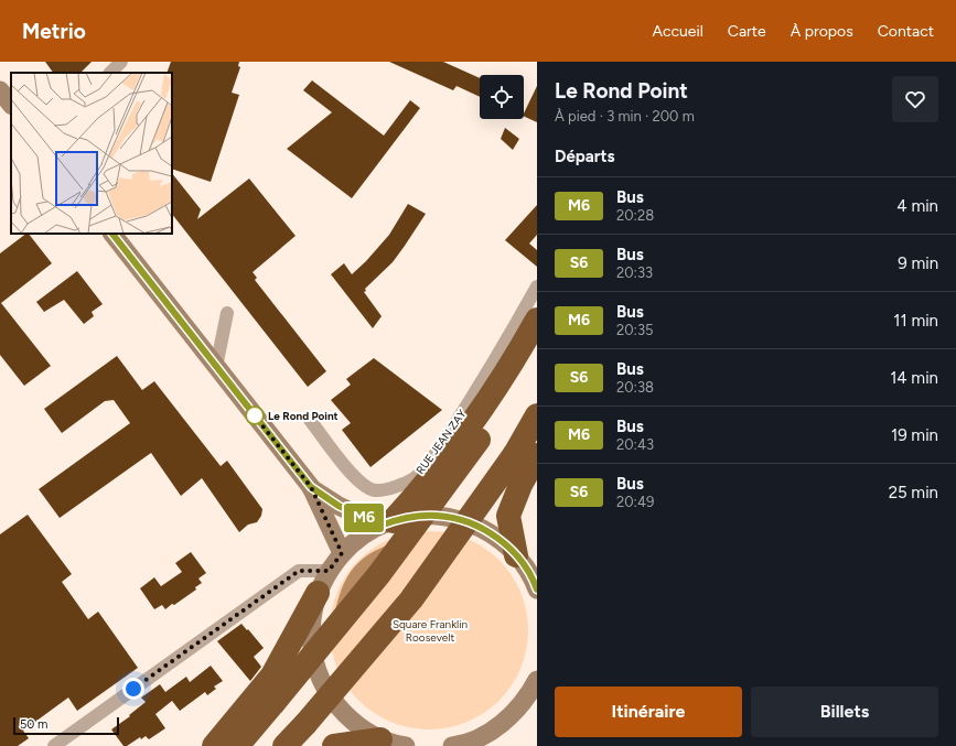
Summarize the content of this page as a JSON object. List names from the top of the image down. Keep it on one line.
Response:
{"streets":{"street":["RUE JEAN ZAY"]},"parks":["Square Franklin Roosevelt"],"places":["Le Rond Point"],"lines":["bus line M6"],"scale_bar":"50 m","page":{"header":"Metrio","nav":["Accueil","Carte","À propos","Contact"],"on_map":"M6","heading":[["Le Rond Point","À pied · 3 min · 200 m"],"Départs"],"list":[{"mark":"M6","name":"Bus","note":"20:28","value":"4 min"},{"mark":"S6","name":"Bus","note":"20:33","value":"9 min"},{"mark":"M6","name":"Bus","note":"20:35","value":"11 min"},{"mark":"S6","name":"Bus","note":"20:38","value":"14 min"},{"mark":"M6","name":"Bus","note":"20:43","value":"19 min"},{"mark":"S6","name":"Bus","note":"20:49","value":"25 min"}],"buttons":["Itinéraire","Billets"],"scale":"50 m"}}
